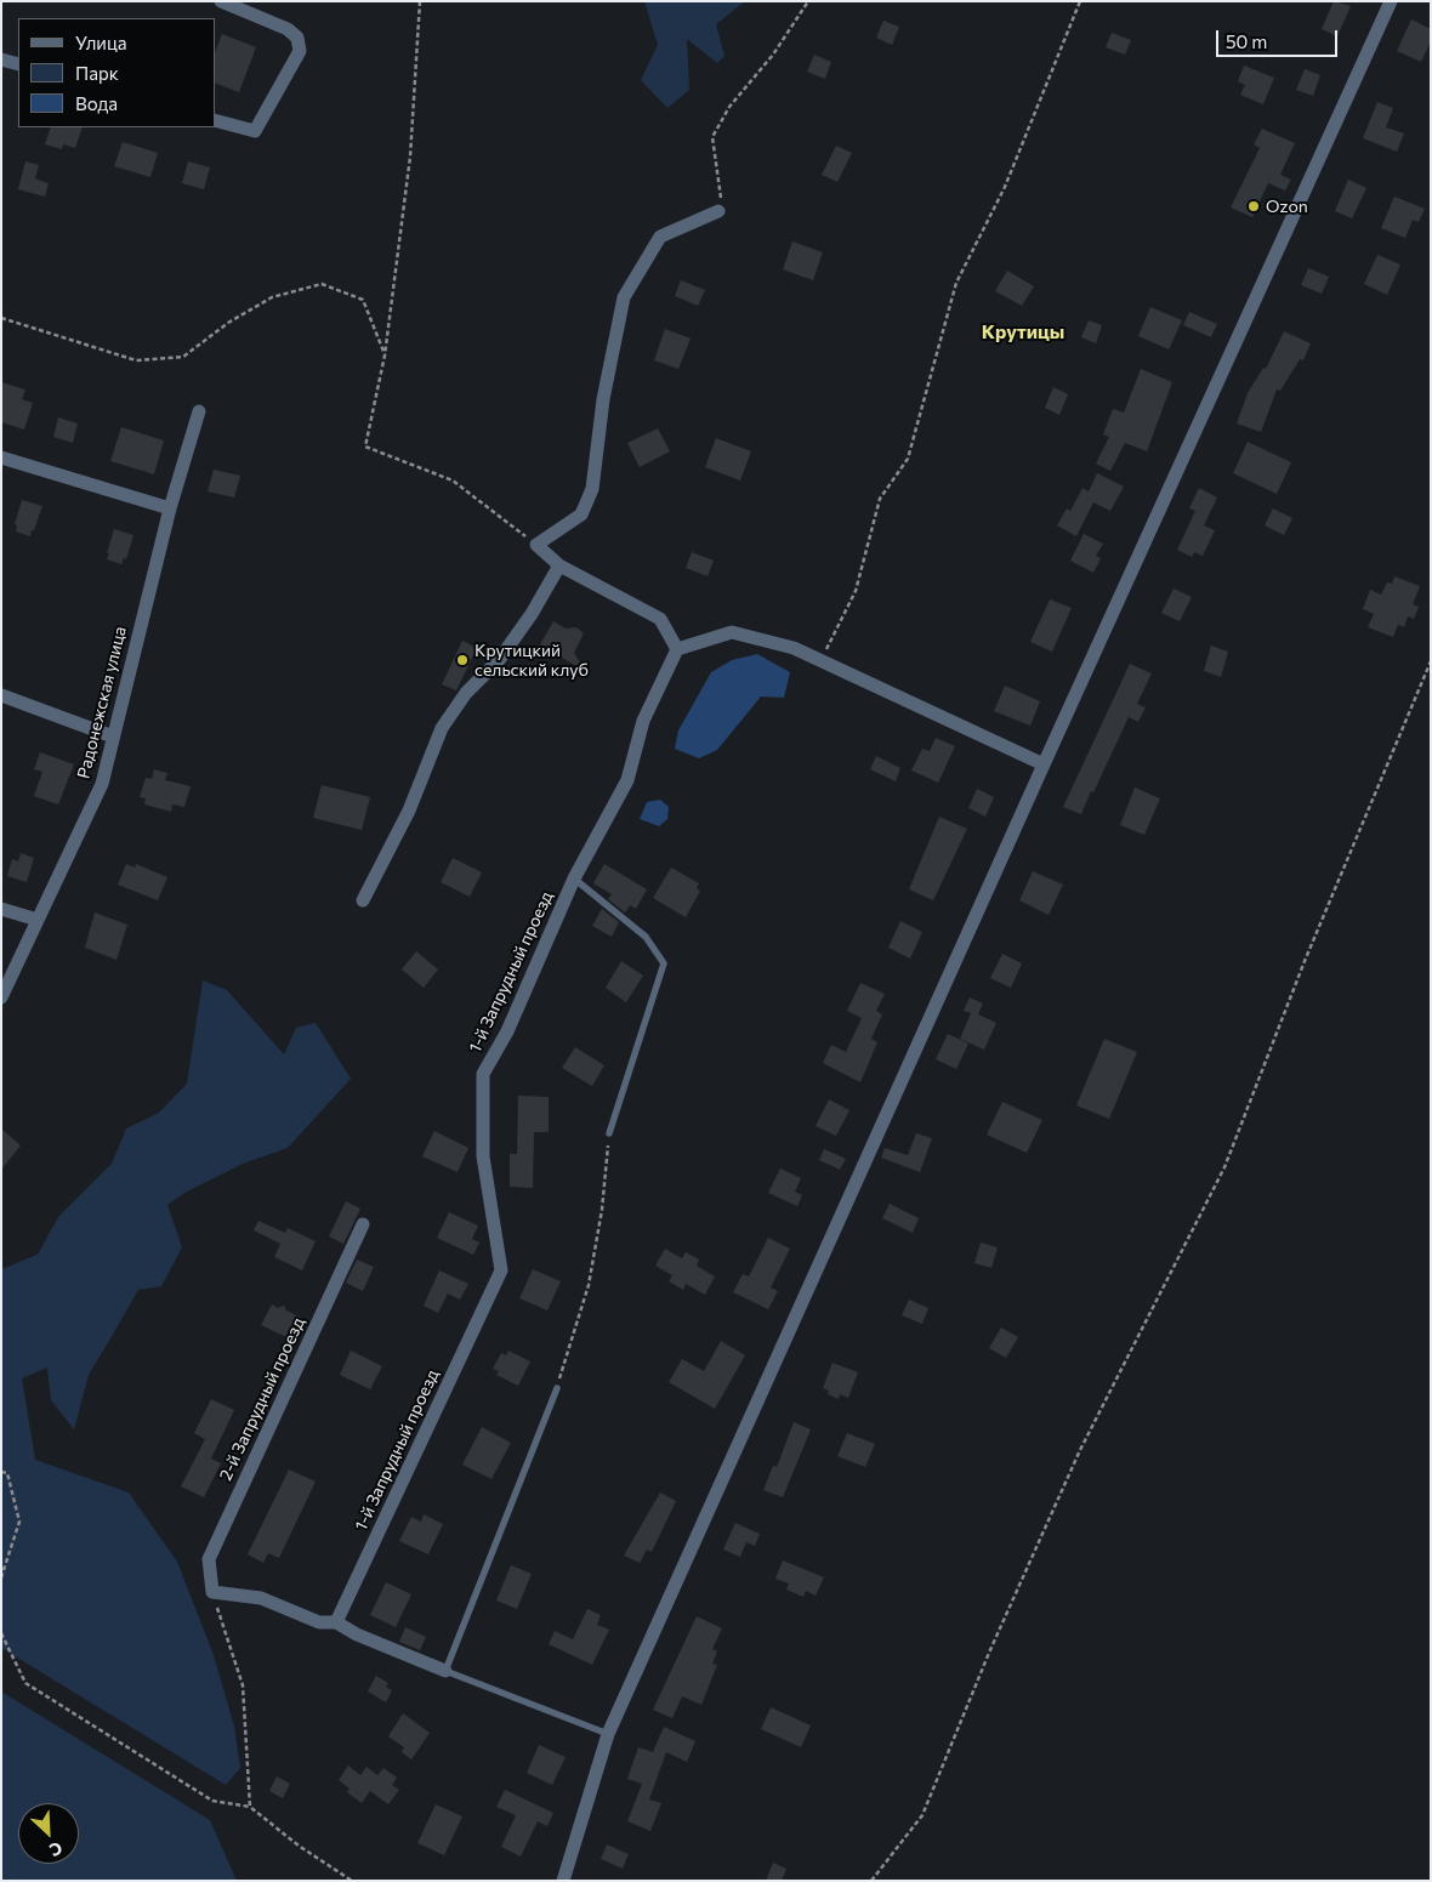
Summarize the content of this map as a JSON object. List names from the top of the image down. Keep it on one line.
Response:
{"streets":{"street":["Радонежская улица","1-й Запрудный проезд","2-й Запрудный проезд"]},"districts":["Крутицы"],"places":["Ozon","Крутицкий сельский клуб"],"legend":["Улица","Парк","Вода"],"scale_bar":"50 m","north":"bottom right"}
